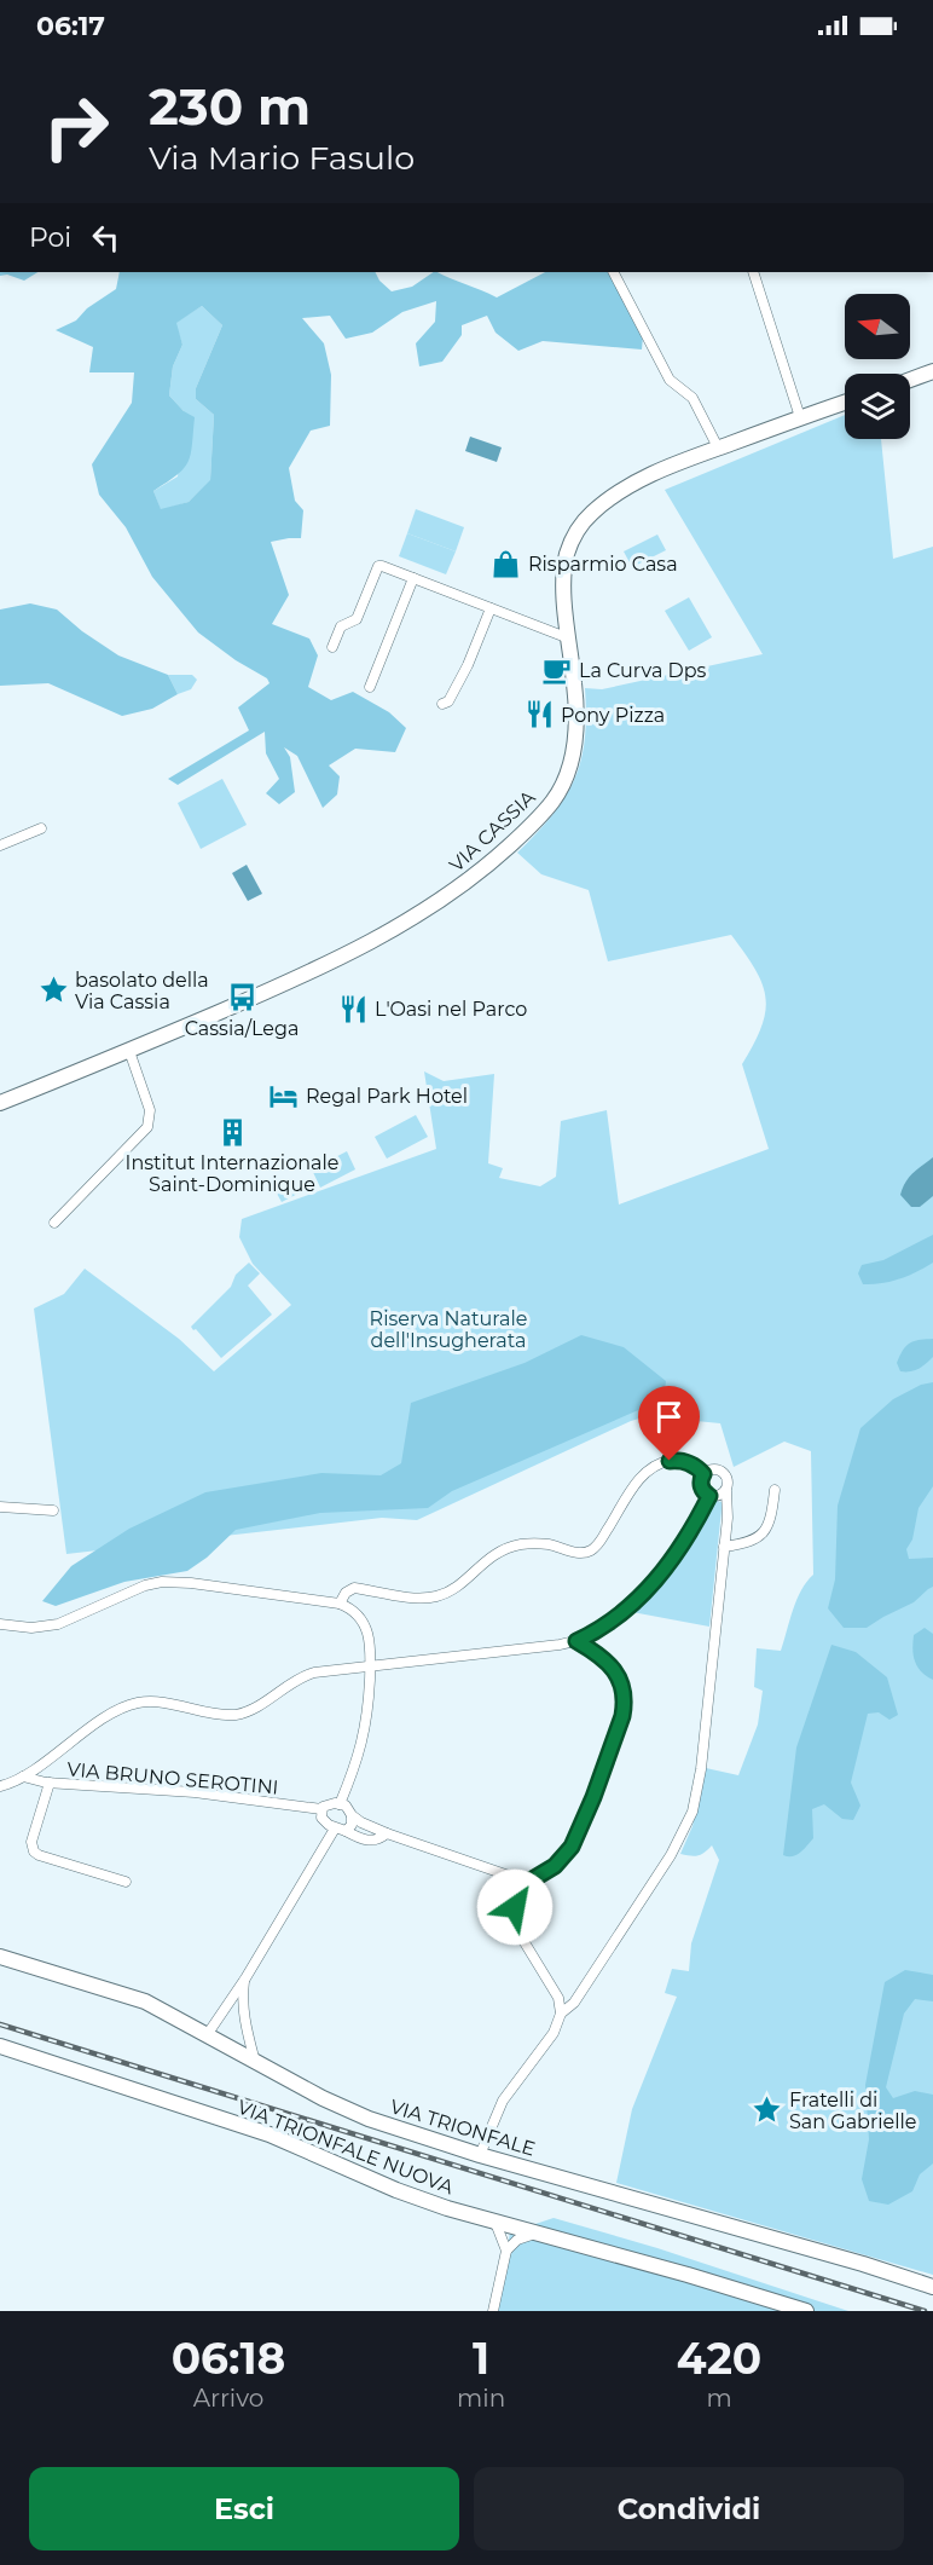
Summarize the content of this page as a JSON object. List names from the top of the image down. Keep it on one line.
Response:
{"streets":{"main road":["VIA CASSIA","VIA TRIONFALE","VIA TRIONFALE NUOVA"],"street":["VIA BRUNO SEROTINI"]},"parks":["Riserva Naturale dell'Insugherata"],"places":{"shop":["Risparmio Casa"],"cafe":["La Curva Dps"],"restaurant":["Pony Pizza","L'Oasi nel Parco"],"place":["basolato della Via Cassia","Fratelli di San Gabrielle"],"bus stop":["Cassia/Lega"],"hotel":["Regal Park Hotel"],"building":["Institut Internazionale Saint-Dominique"]},"north":"left","page":{"status":"06:17","turn":["230 m","Via Mario Fasulo"],"then":"Poi","eta":["06:18","Arrivo","1","min","420","m"],"buttons":["Esci","Condividi"]}}
